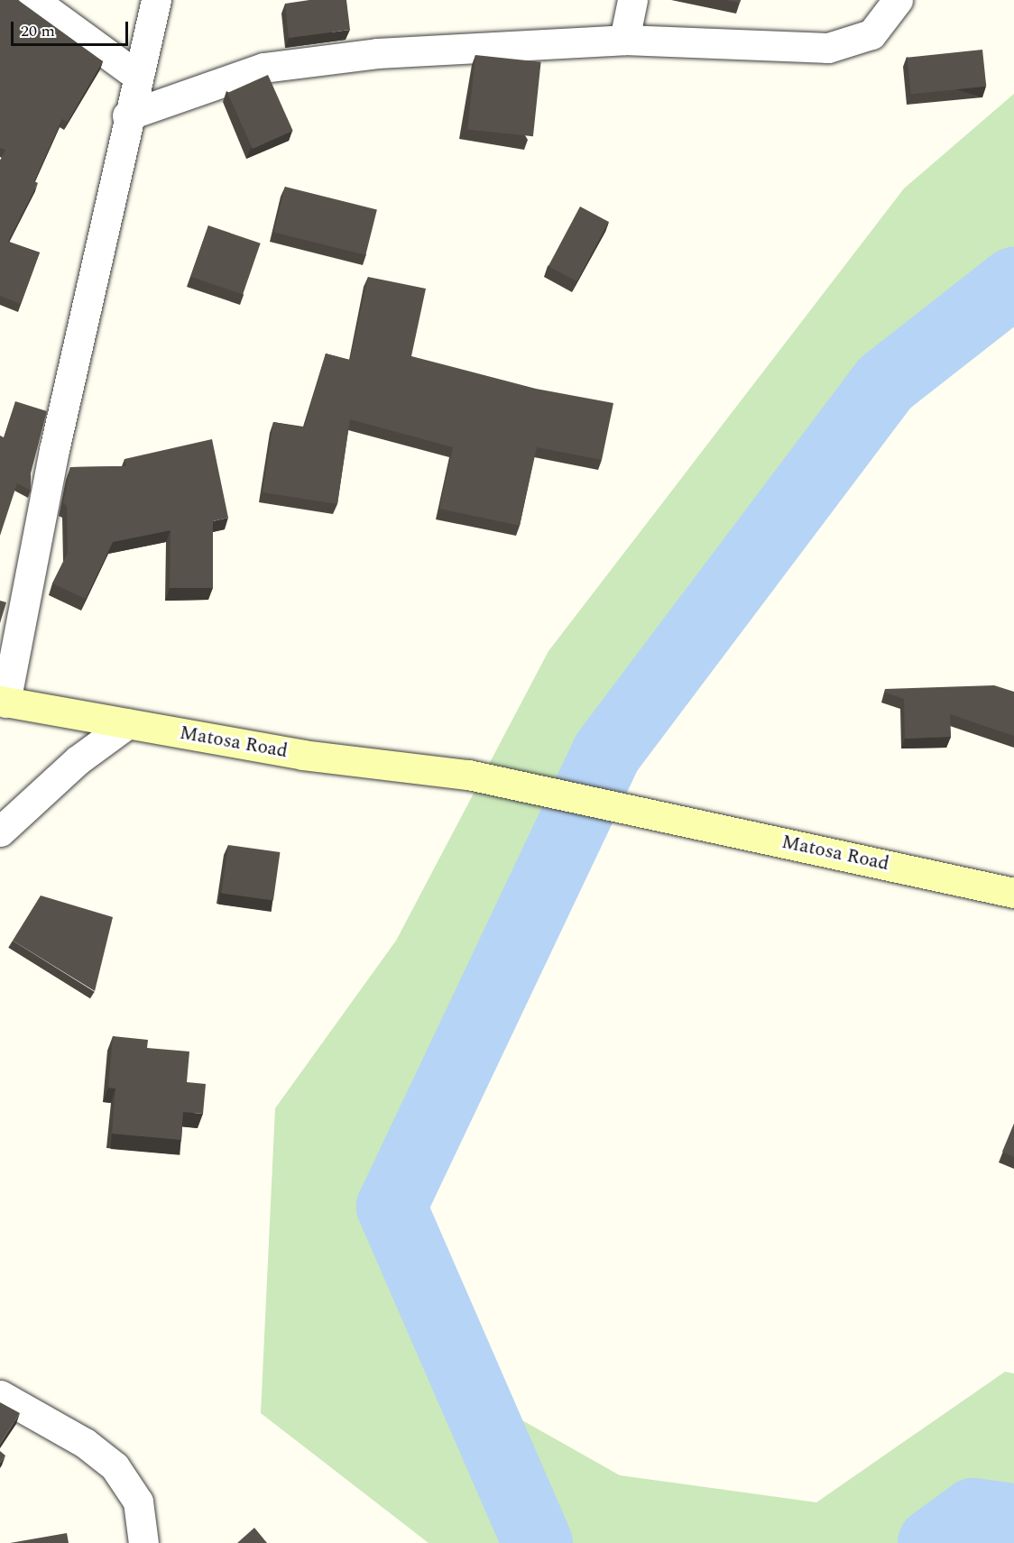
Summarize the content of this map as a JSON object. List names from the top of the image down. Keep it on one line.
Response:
{"streets":{"street":["Matosa Road"]},"scale_bar":"20 m"}
